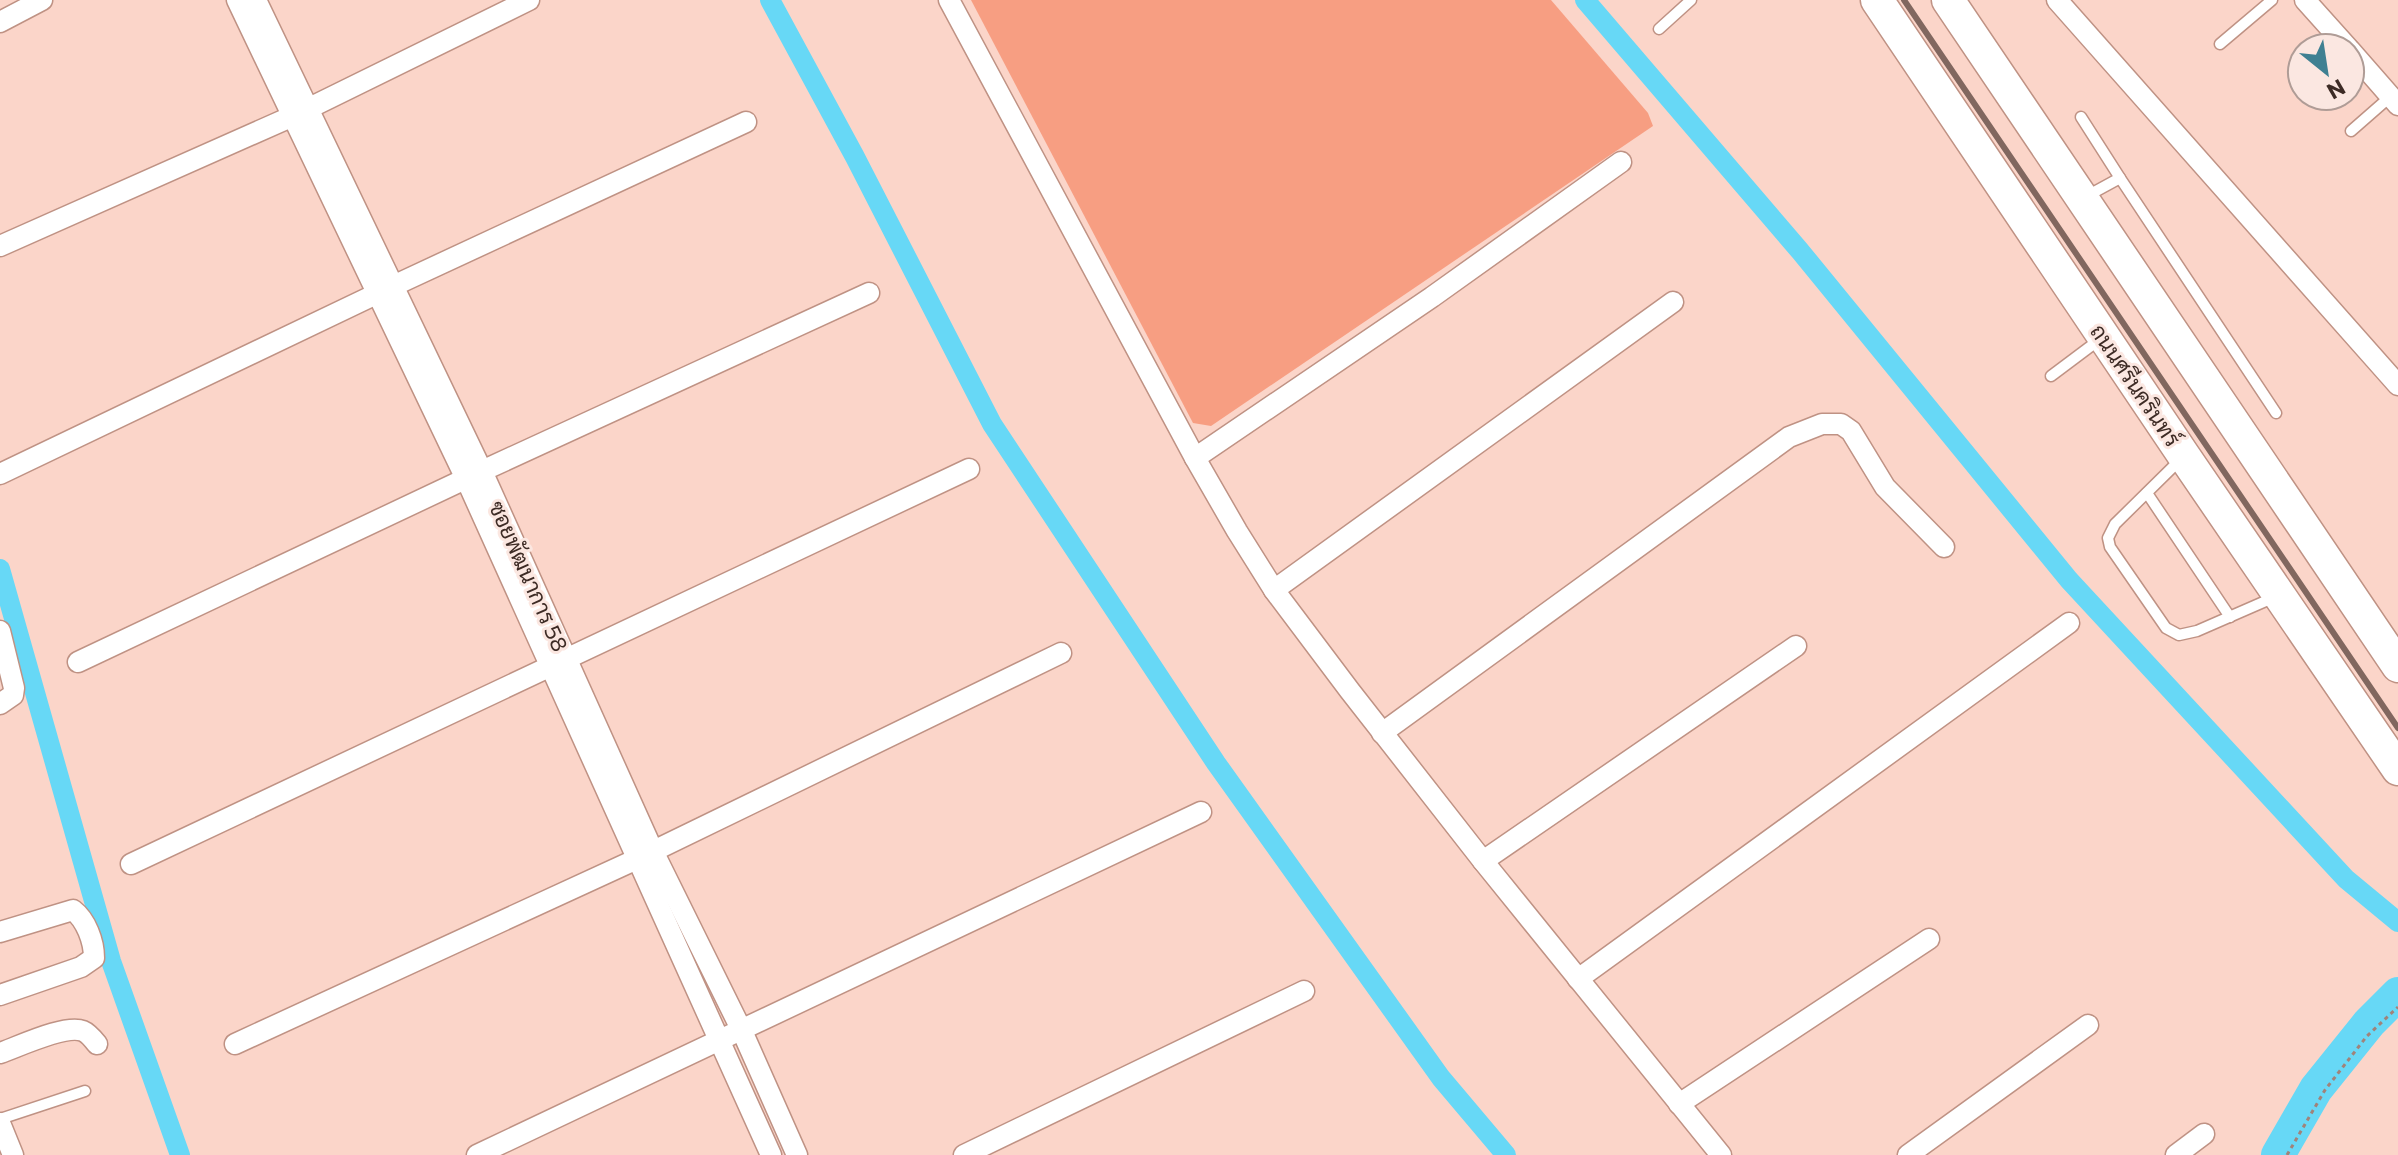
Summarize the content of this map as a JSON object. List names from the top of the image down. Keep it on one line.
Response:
{"streets":{"main road":["ถนนศรีนครินทร์"],"street":["ซอยพัฒนาการ 58"]},"north":"bottom right"}
